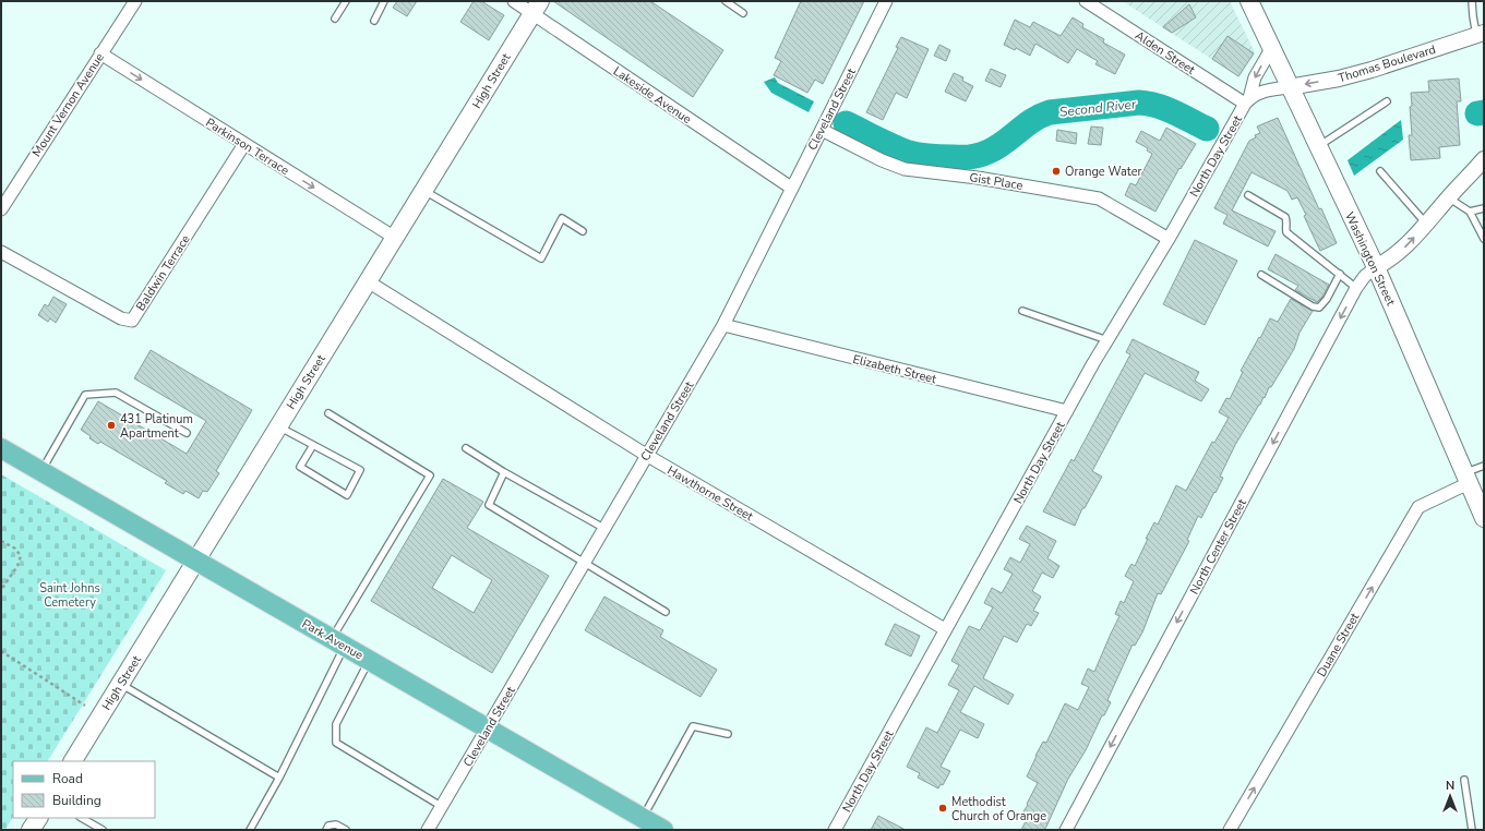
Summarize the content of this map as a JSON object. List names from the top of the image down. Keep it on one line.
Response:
{"streets":{"main road":["High Street","Washington Street","Park Avenue"],"street":["Alden Street","Thomas Boulevard","Lakeside Avenue","Mount Vernon Avenue","Cleveland Street","Parkinson Terrace","North Day Street","Gist Place","Baldwin Terrace","Elizabeth Street","Hawthorne Street","North Center Street","Duane Street"]},"crossings":[["Alden Street","North Day Street"],["Thomas Boulevard","Washington Street"],["High Street","Lakeside Avenue"],["High Street","Parkinson Terrace"],["High Street","Hawthorne Street"],["High Street","Park Avenue"],["Lakeside Avenue","Cleveland Street"],["Mount Vernon Avenue","Parkinson Terrace"],["Cleveland Street","Gist Place"],["Cleveland Street","Elizabeth Street"],["Cleveland Street","Hawthorne Street"],["Cleveland Street","Park Avenue"],["Parkinson Terrace","Baldwin Terrace"],["North Day Street","Gist Place"],["North Day Street","Washington Street"],["North Day Street","Elizabeth Street"],["North Day Street","Hawthorne Street"],["Washington Street","North Center Street"],["Washington Street","Duane Street"]],"one_way":["Thomas Boulevard","Parkinson Terrace","North Center Street","Duane Street"],"water":["Second River"],"parks":["Saint Johns Cemetery"],"places":["Orange Water","431 Platinum Apartment","Methodist Church of Orange"],"legend":["Road","Building"],"north":"top"}
